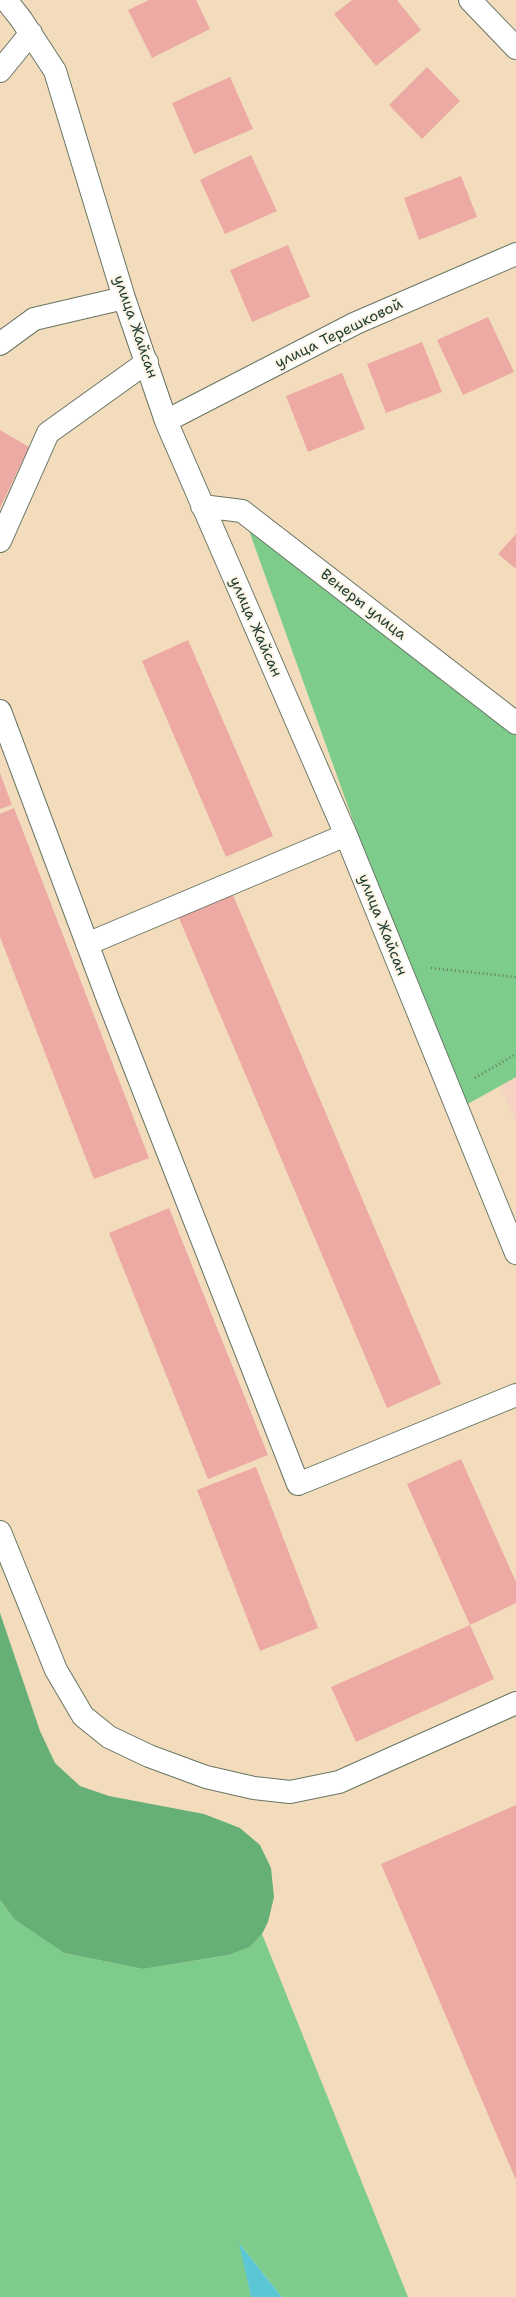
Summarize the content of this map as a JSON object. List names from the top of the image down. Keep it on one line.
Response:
{"streets":{"street":["улица Жайсан","улица Терешковой","Венеры улица"]},"crossings":[["улица Жайсан","улица Терешковой"],["улица Жайсан","Венеры улица"]]}
